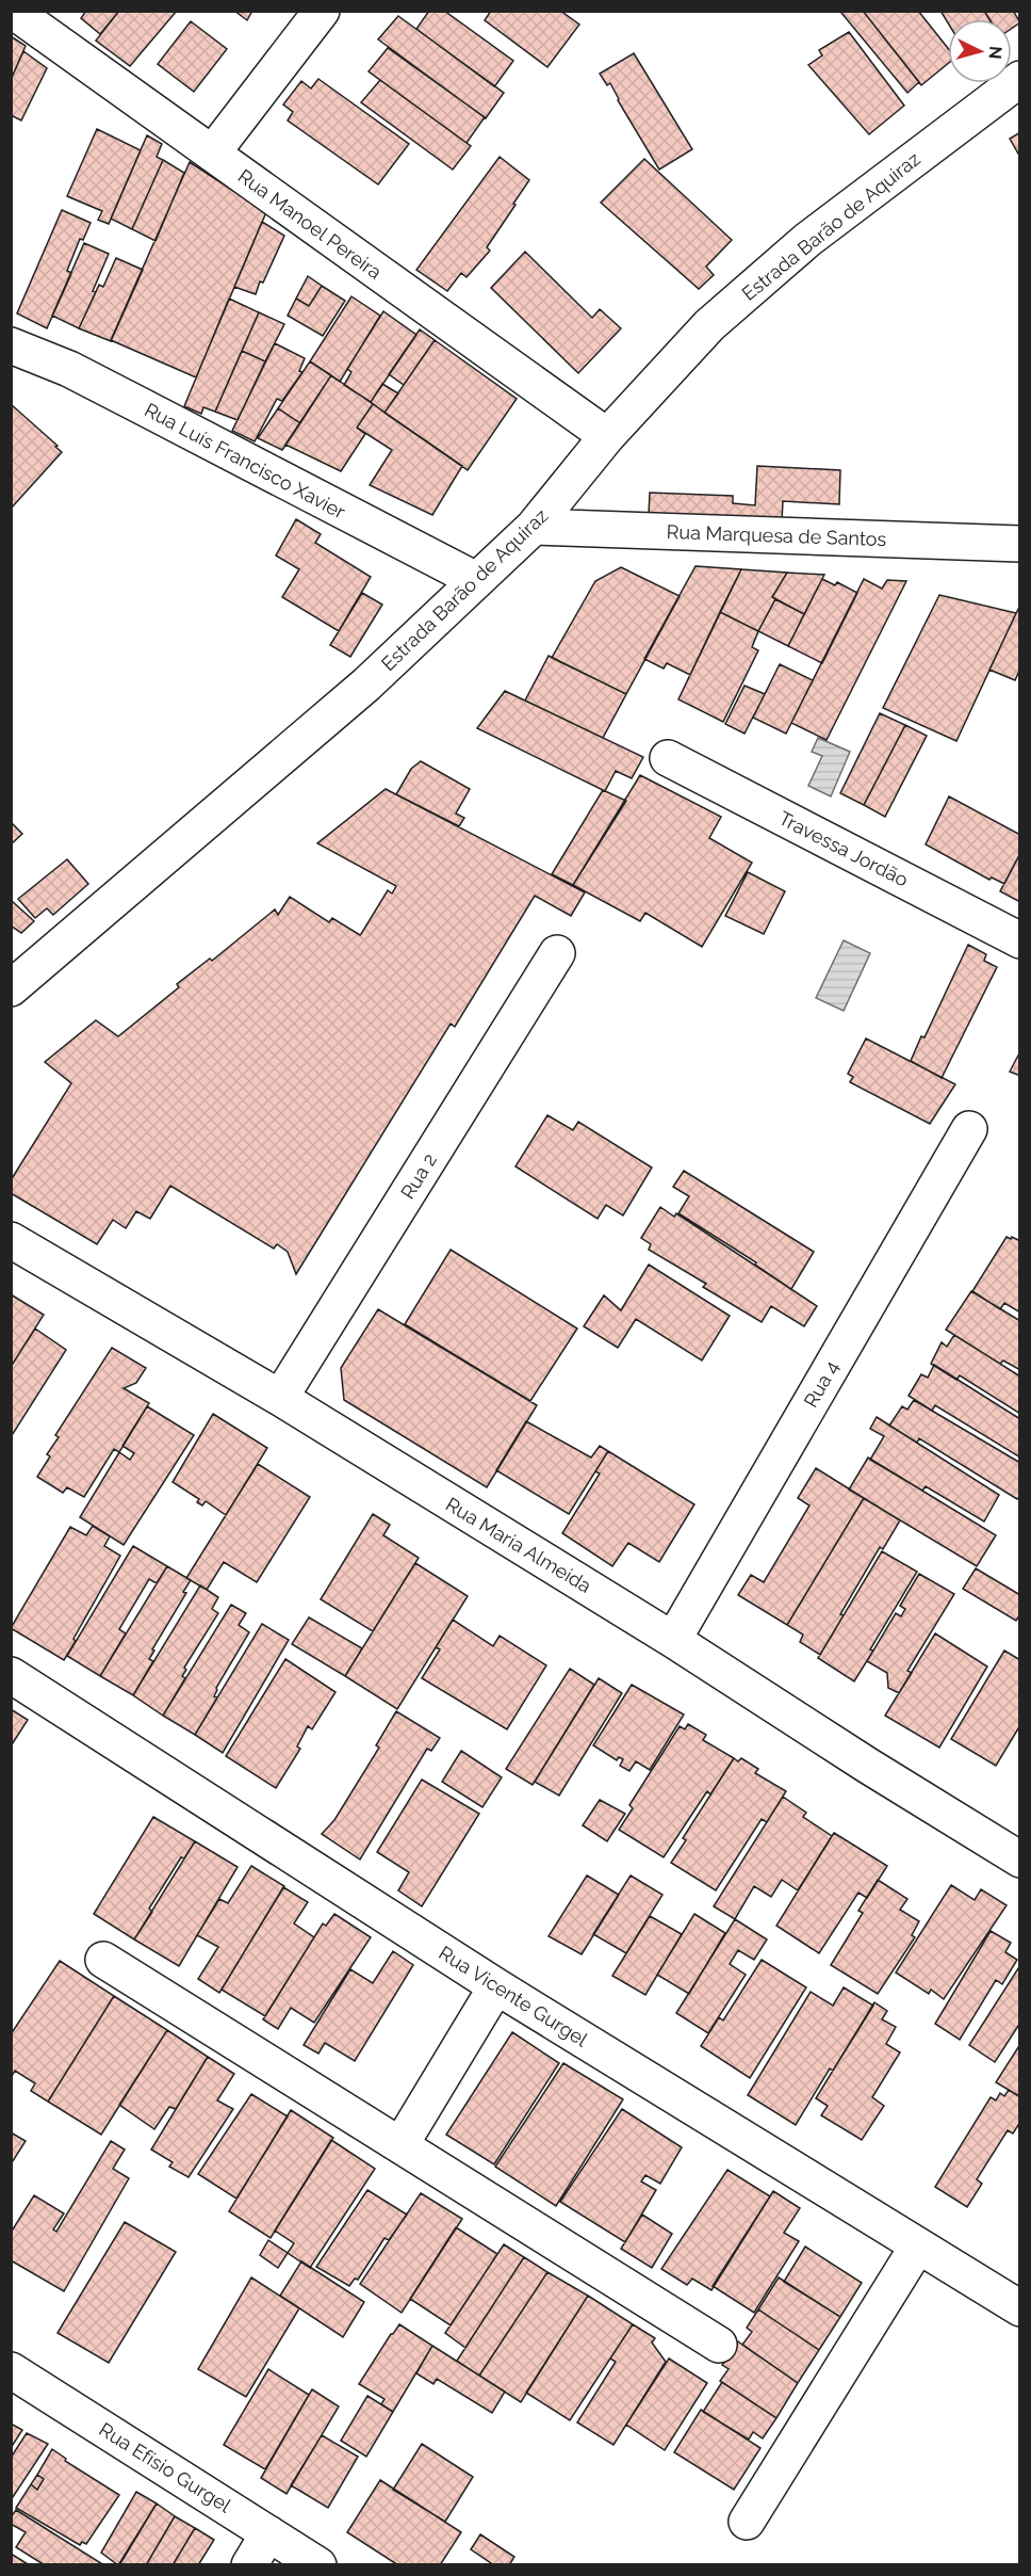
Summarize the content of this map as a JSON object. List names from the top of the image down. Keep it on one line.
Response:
{"streets":{"street":["Rua Manoel Pereira","Estrada Barão de Aquiraz","Rua Luís Francisco Xavier","Rua Marquesa de Santos","Travessa Jordão","Rua 2","Rua 4","Rua Maria Almeida","Rua Vicente Gurgel","Rua Efísio Gurgel"]},"crossings":[["Rua Manoel Pereira","Estrada Barão de Aquiraz"],["Estrada Barão de Aquiraz","Rua Luís Francisco Xavier"],["Estrada Barão de Aquiraz","Rua Marquesa de Santos"],["Rua 2","Rua Maria Almeida"],["Rua 4","Rua Maria Almeida"]],"north":"right"}
